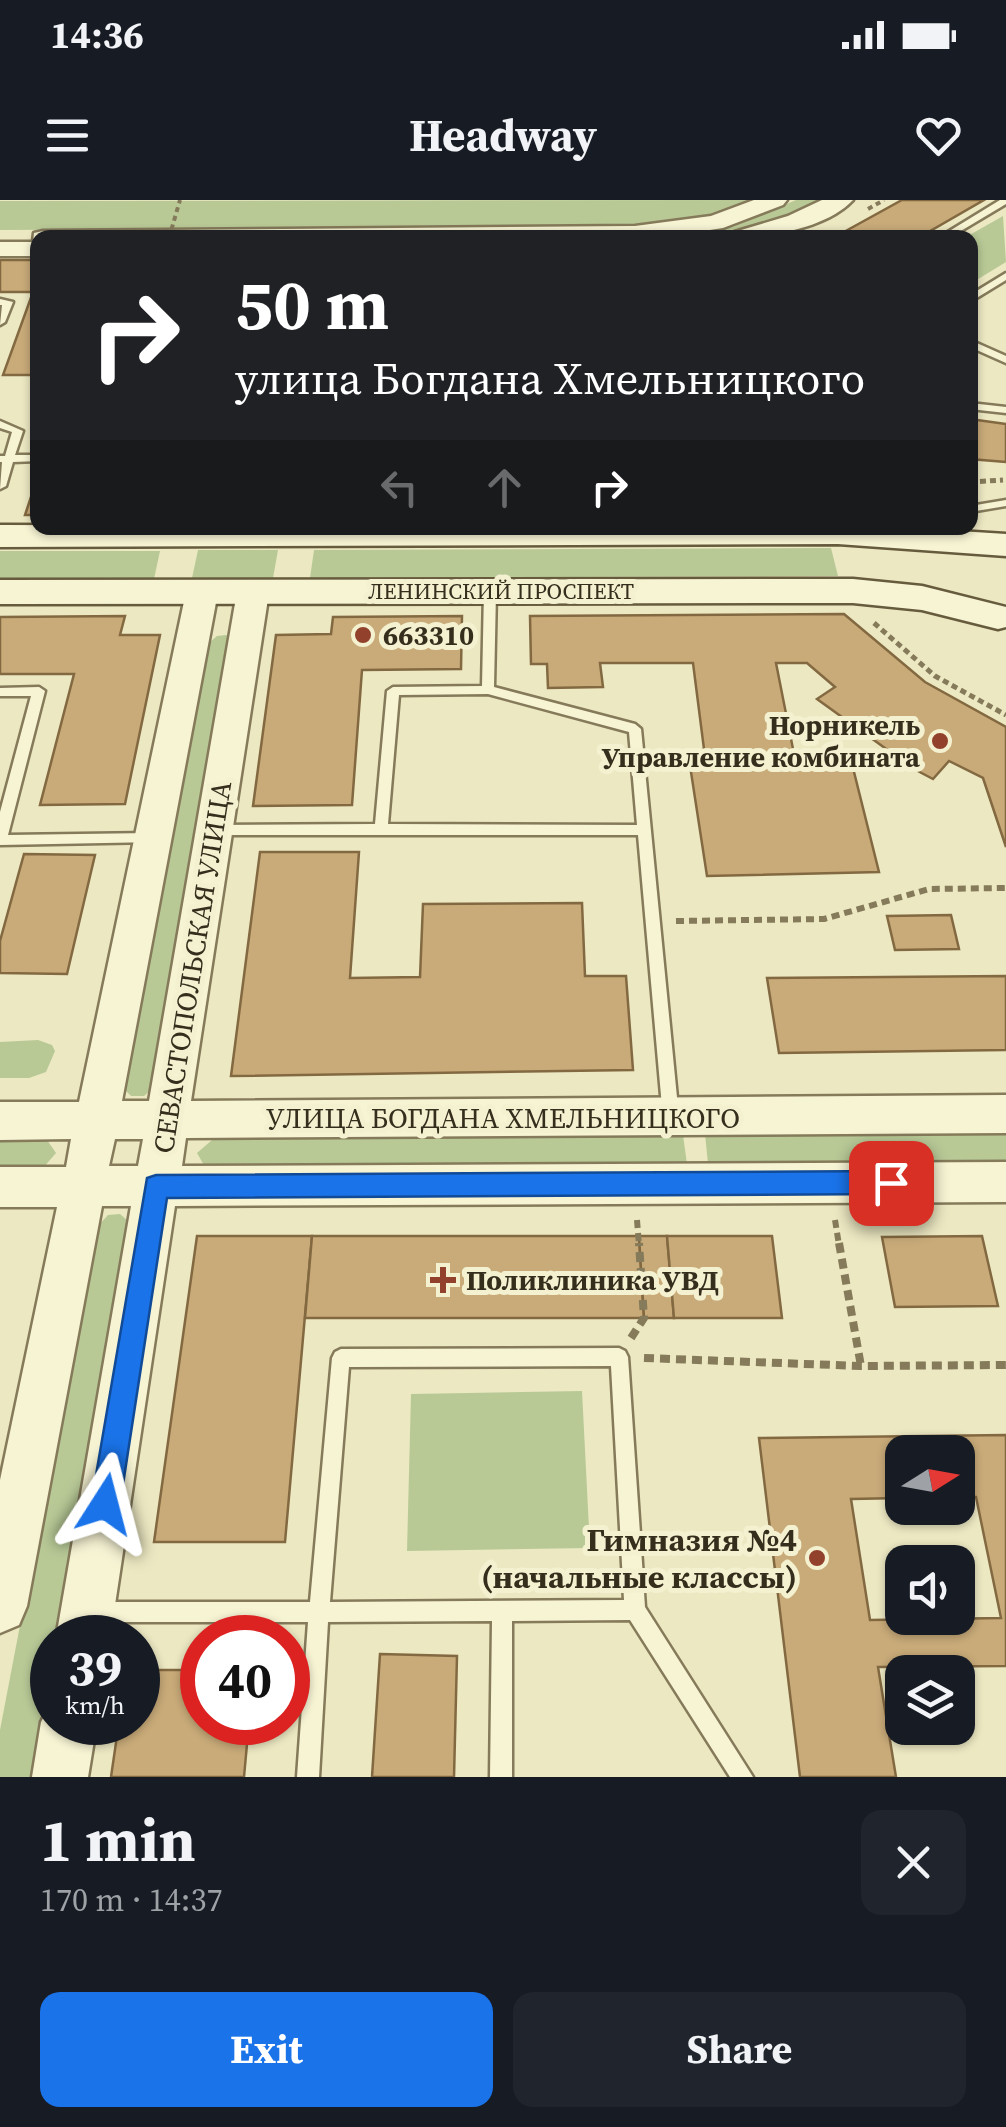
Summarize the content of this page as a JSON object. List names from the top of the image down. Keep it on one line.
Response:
{"streets":{"main road":["ЛЕНИНСКИЙ ПРОСПЕКТ"],"street":["СЕВАСТОПОЛЬСКАЯ УЛИЦА","УЛИЦА БОГДАНА ХМЕЛЬНИЦКОГО"]},"crossings":[["ЛЕНИНСКИЙ ПРОСПЕКТ","СЕВАСТОПОЛЬСКАЯ УЛИЦА"],["СЕВАСТОПОЛЬСКАЯ УЛИЦА","УЛИЦА БОГДАНА ХМЕЛЬНИЦКОГО"]],"places":{"other":["663310","Норникель Управление комбината","Гимназия №4 (начальные классы)"],"health":["Поликлиника УВД"]},"north":"right","page":{"status":"14:36","header":"Headway","turn":["50 m","улица Богдана Хмельницкого"],"speed":"39 km/h","limit":"40","heading":["1 min","170 m · 14:37"],"buttons":["Exit","Share"]}}
